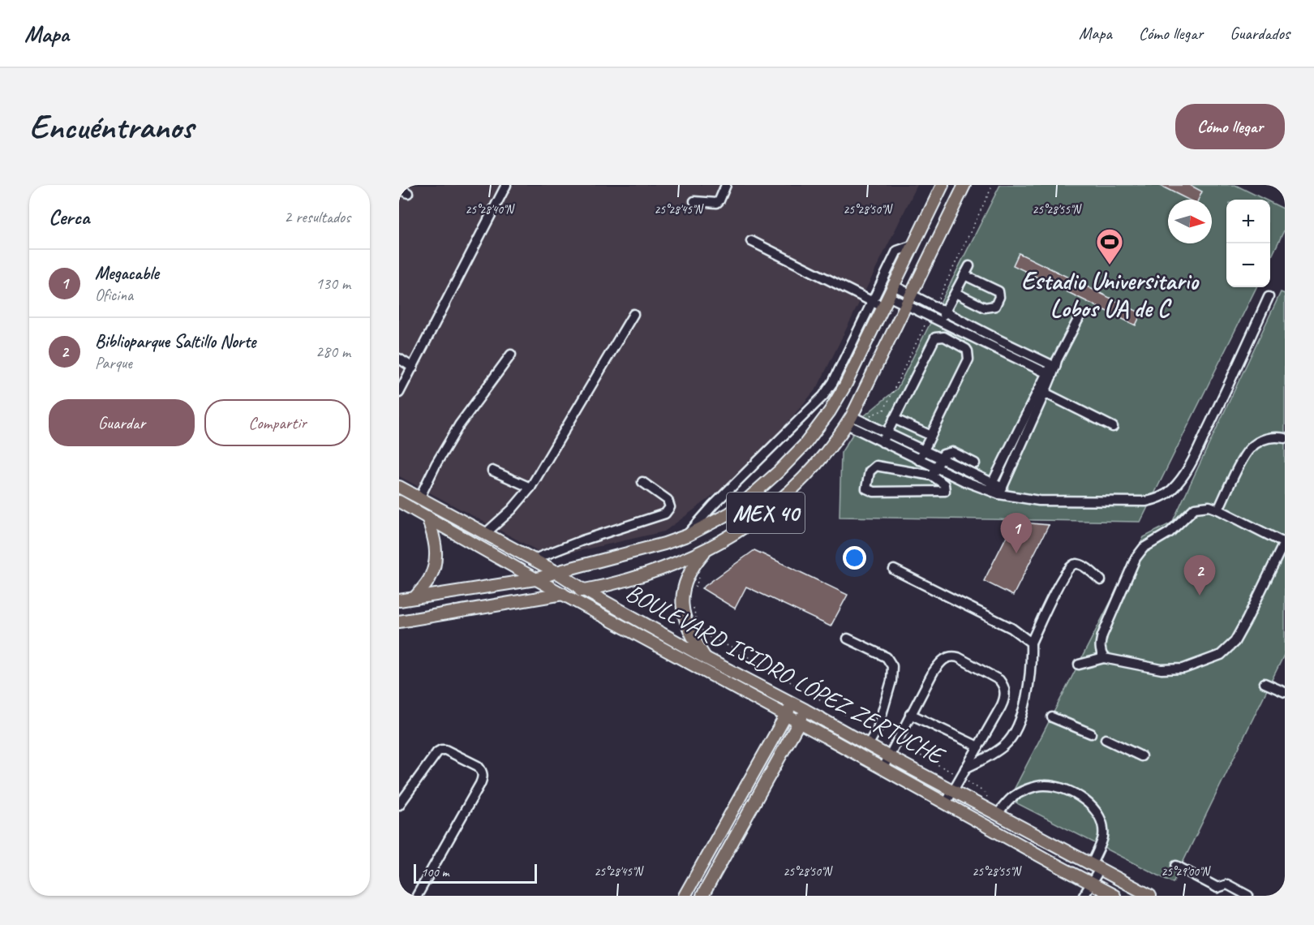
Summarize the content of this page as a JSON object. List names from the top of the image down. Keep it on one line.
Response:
{"streets":{"main road":["MEX 40","BOULEVARD ISIDRO LÓPEZ ZERTUCHE"]},"crossings":[["MEX 40","BOULEVARD ISIDRO LÓPEZ ZERTUCHE"]],"places":{"sports":["Estadio Universitario Lobos UA de C"]},"scale_bar":"100 m","north":"right","page":{"header":"Mapa","nav":["Mapa","Cómo llegar","Guardados"],"buttons":["Cómo llegar",["Guardar","Compartir"]],"title":"Encuéntranos","heading":["Cerca","2 resultados"],"map_buttons":["+","−"],"list":[{"mark":"1","name":"Megacable","note":"Oficina","value":"130 m"},{"mark":"2","name":"Biblioparque Saltillo Norte","note":"Parque","value":"280 m"}],"pins":["1","2"],"scale":"100 m"},"coordinates":["25°28'40\"N","25°28'45\"N","25°28'50\"N","25°28'55\"N","25°29'00\"N"]}
